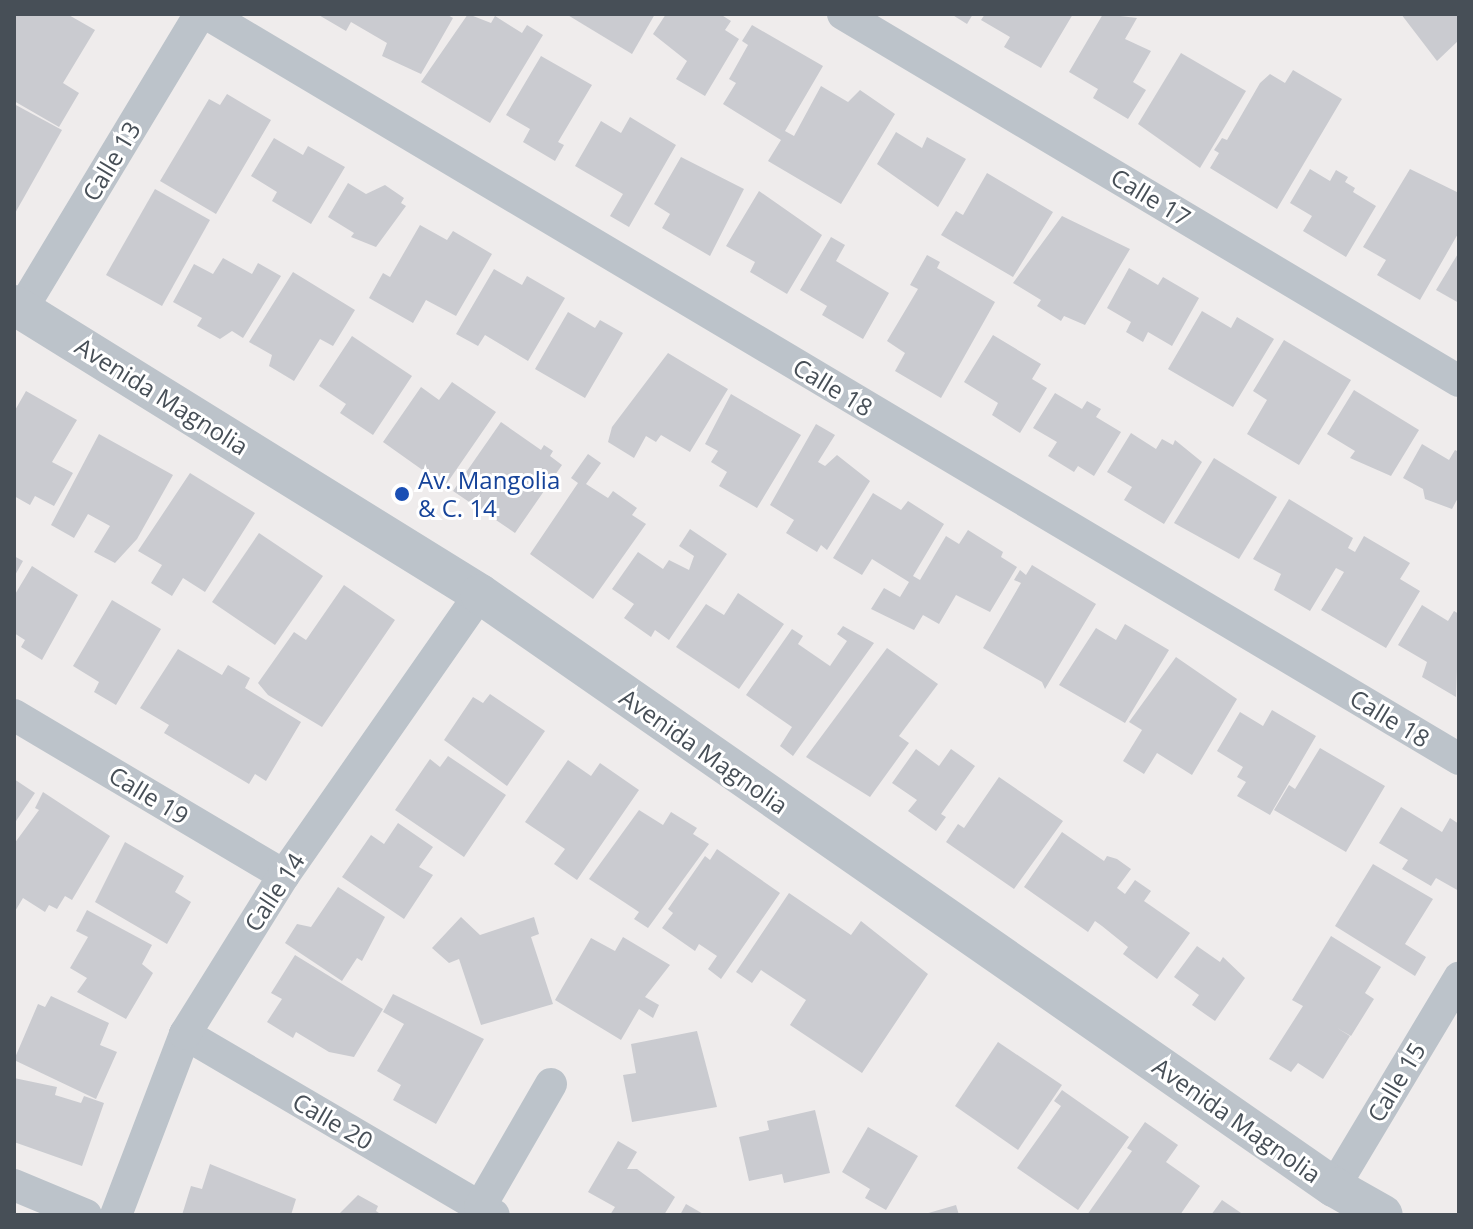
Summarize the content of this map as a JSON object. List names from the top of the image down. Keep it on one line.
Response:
{"streets":{"street":["Calle 13","Calle 17","Calle 18","Avenida Magnolia","Calle 19","Calle 14","Calle 15","Calle 20"]},"crossings":[["Calle 13","Avenida Magnolia"],["Avenida Magnolia","Calle 14"],["Avenida Magnolia","Calle 15"],["Calle 19","Calle 14"],["Calle 14","Calle 20"]],"places":["Av. Mangolia & C. 14"]}
